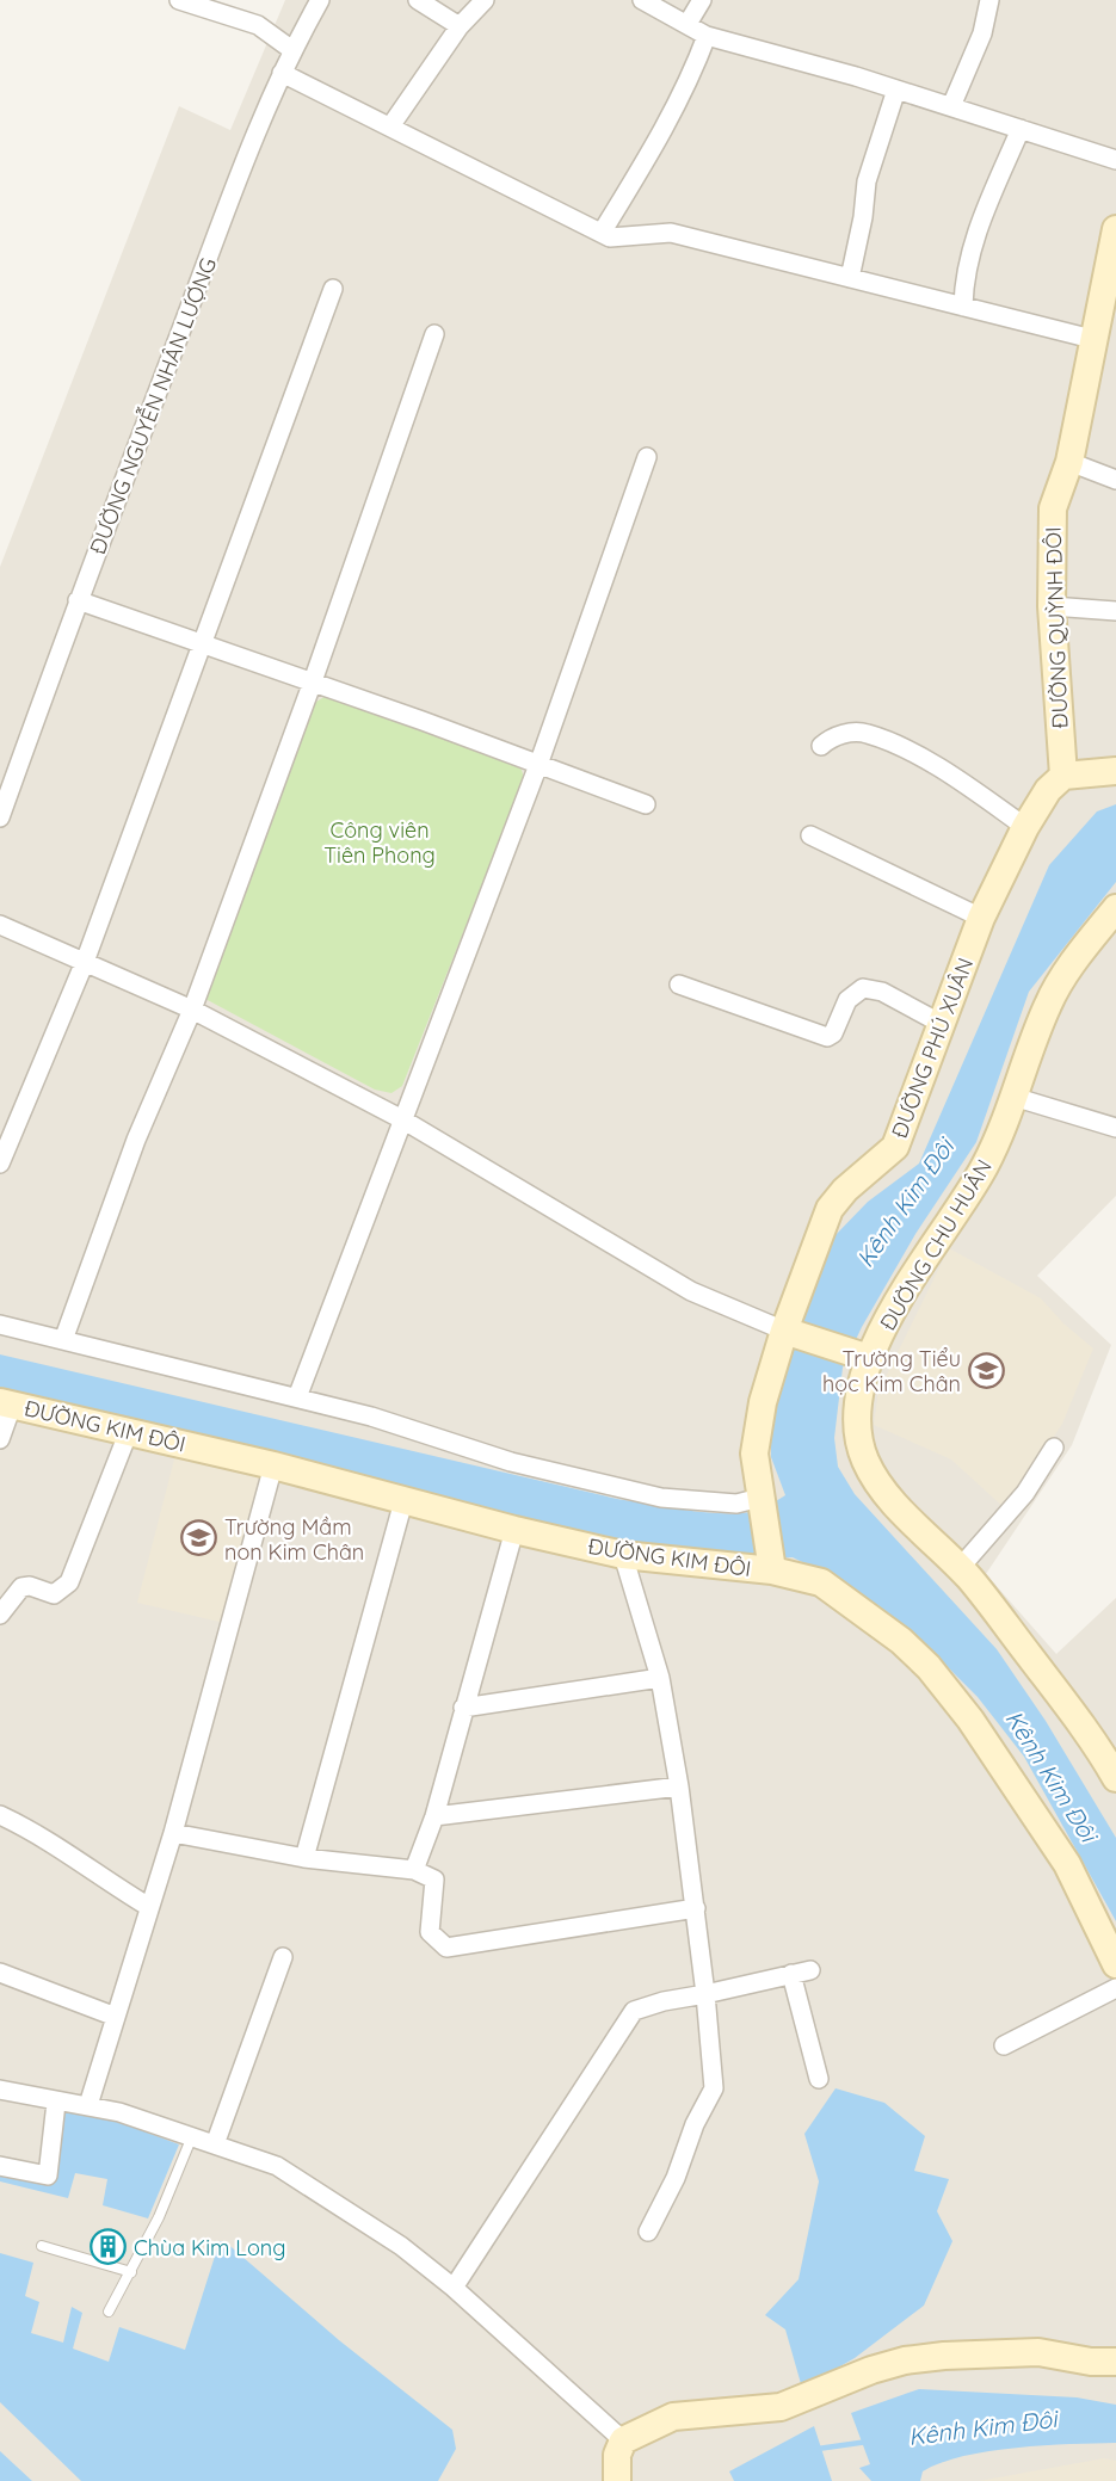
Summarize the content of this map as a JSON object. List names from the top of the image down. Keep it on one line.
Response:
{"streets":{"street":["ĐƯỜNG NGUYỄN NHÂN LƯỢNG","ĐƯỜNG QUỲNH ĐÔI","ĐƯỜNG PHÚ XUÂN","ĐƯỜNG CHU HUÂN","ĐƯỜNG KIM ĐÔI"]},"crossings":[["ĐƯỜNG QUỲNH ĐÔI","ĐƯỜNG PHÚ XUÂN"],["ĐƯỜNG PHÚ XUÂN","ĐƯỜNG KIM ĐÔI"]],"water":["Kênh Kim Đôi"],"parks":["Công viên Tiên Phong"],"places":{"school or university":["Trường Tiểu học Kim Chân","Trường Mầm non Kim Chân"],"building":["Chùa Kim Long"]}}
